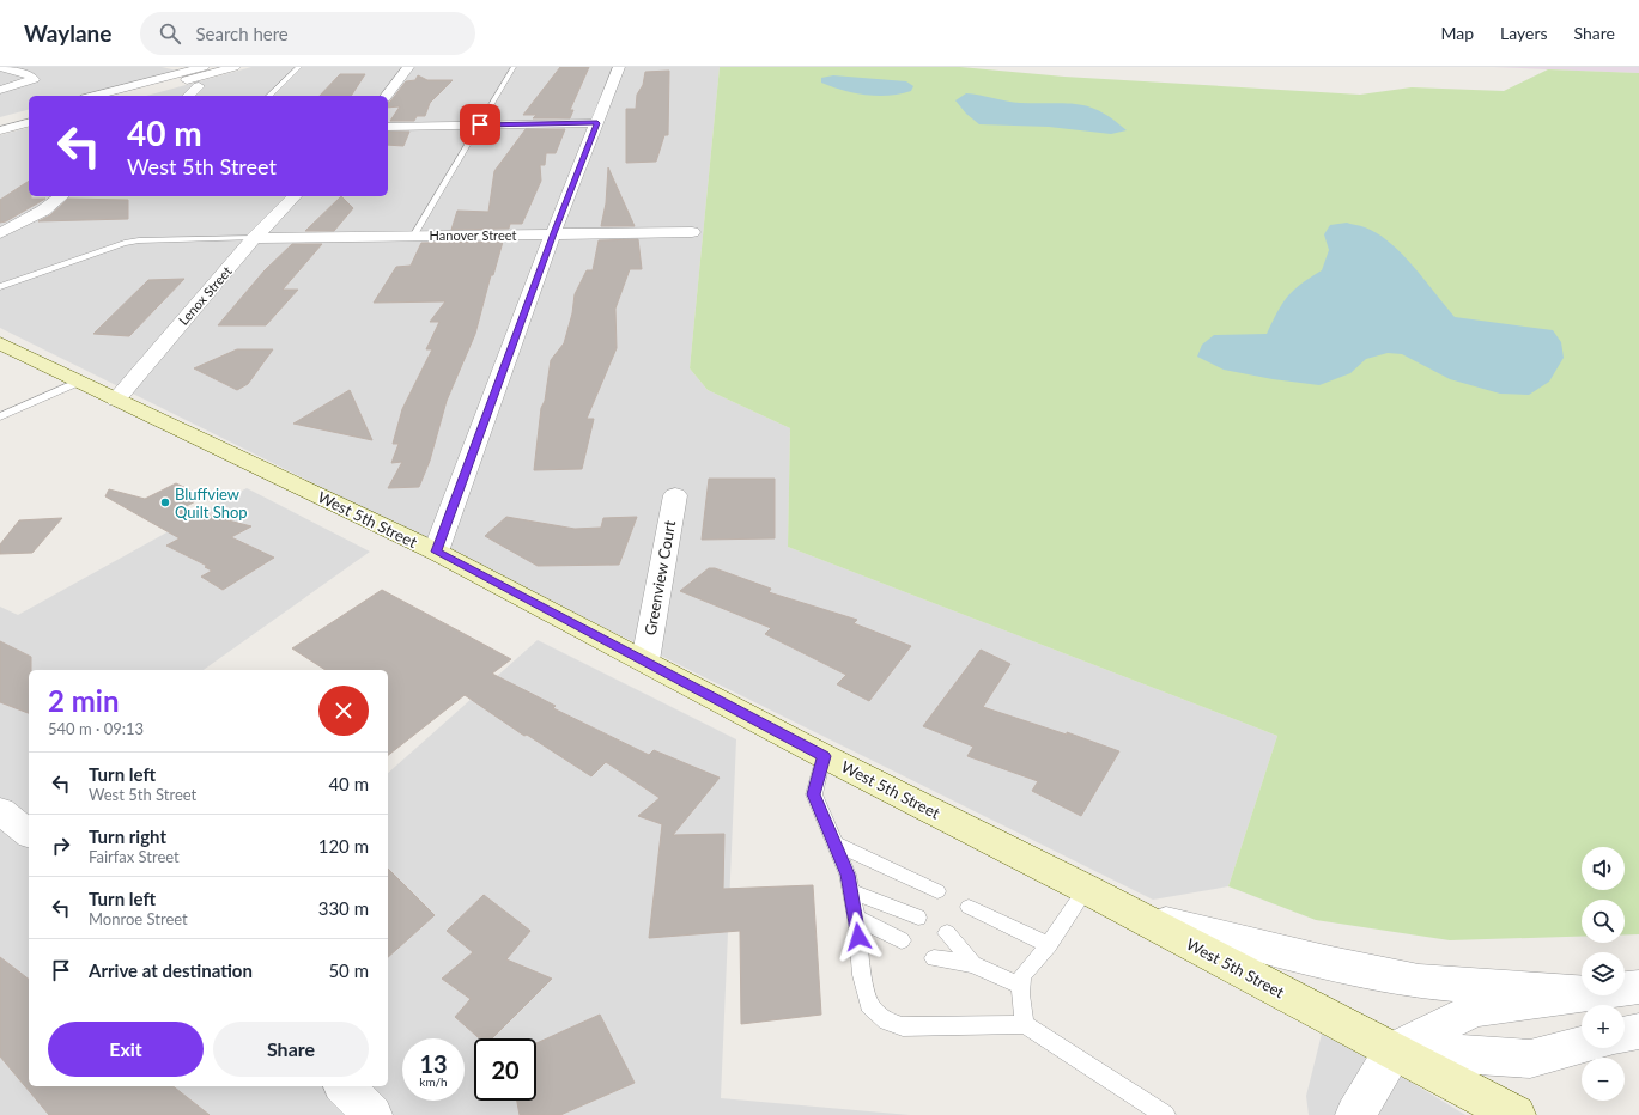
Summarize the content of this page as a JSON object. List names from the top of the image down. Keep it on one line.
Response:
{"streets":{"main road":["West 5th Street"],"street":["Hanover Street","Lenox Street","Greenview Court"]},"crossings":[["Hanover Street","Lenox Street"],["Lenox Street","West 5th Street"],["West 5th Street","Greenview Court"]],"places":["Bluffview Quilt Shop"],"page":{"header":"Waylane","search":"Search here","nav":["Map","Layers","Share"],"turn":["40 m","West 5th Street"],"heading":["2 min","540 m · 09:13"],"list":[{"name":"Turn left","note":"West 5th Street","value":"40 m"},{"name":"Turn right","note":"Fairfax Street","value":"120 m"},{"name":"Turn left","note":"Monroe Street","value":"330 m"},{"name":"Arrive at destination","value":"50 m"}],"map_buttons":["+","−"],"buttons":["Exit","Share"],"speed":"13 km/h","limit":"20"}}
